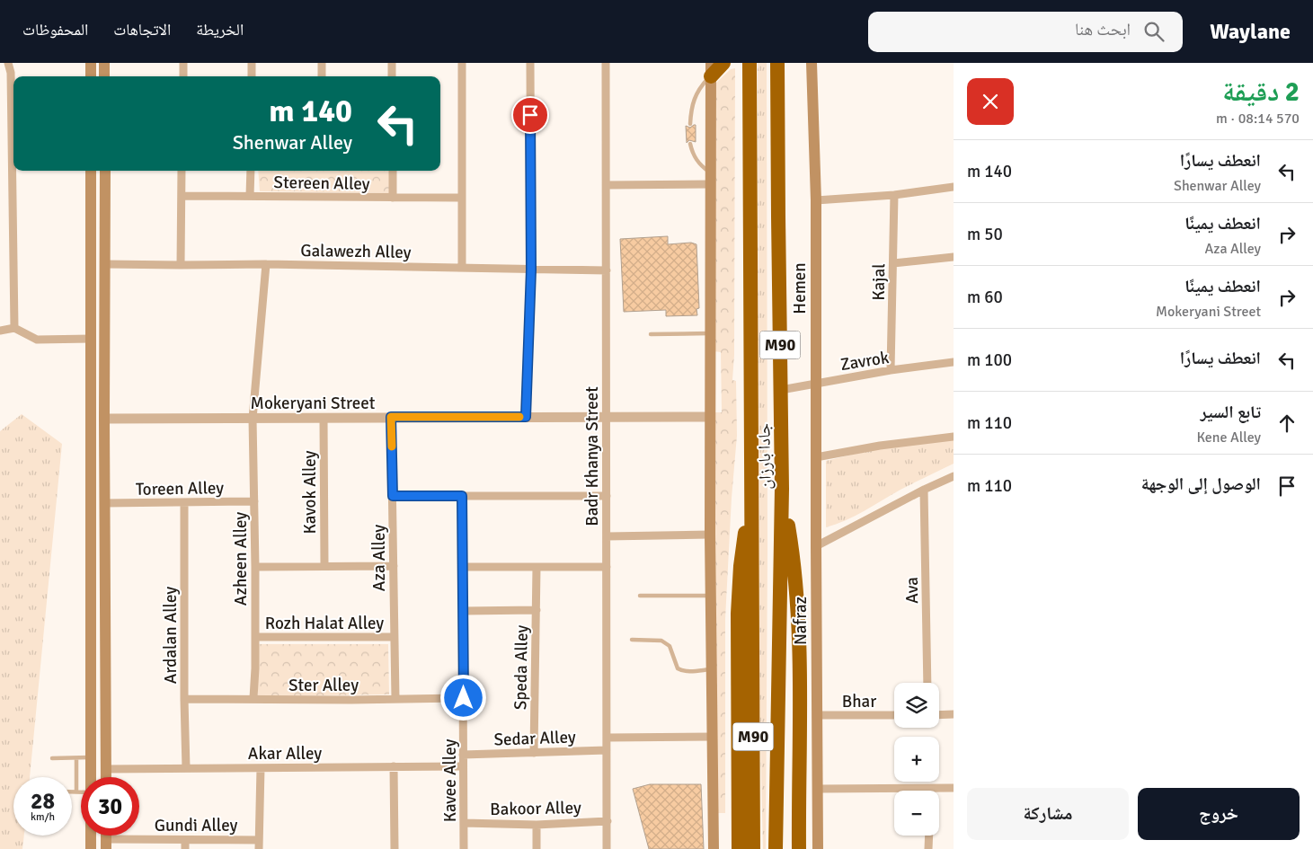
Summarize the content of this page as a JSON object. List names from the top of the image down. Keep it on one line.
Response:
{"streets":{"highway":["M90","جادا بارزان"],"main road":["Hemen","Nafraz"],"street":["Stereen Alley","Galawezh Alley","Kajal","Zavrok","Mokeryani Street","Badr Khanya Street","Toreen Alley","Kavok Alley","Aza Alley","Azheen Alley","Ava","Rozh Halat Alley","Ardalan Alley","Speda Alley","Ster Alley","Bhar","Sedar Alley","Akar Alley","Kavee Alley","Bakoor Alley","Gundi Alley"]},"crossings":[["Galawezh Alley","Badr Khanya Street"],["Galawezh Alley","Azheen Alley"],["Kajal","Zavrok"],["Hemen","Zavrok"],["Hemen","Nafraz"],["Zavrok","جادا بارزان"],["Mokeryani Street","Badr Khanya Street"],["Mokeryani Street","Kavok Alley"],["Mokeryani Street","Aza Alley"],["Mokeryani Street","Azheen Alley"],["Badr Khanya Street","Sedar Alley"],["Badr Khanya Street","Bakoor Alley"],["Toreen Alley","Azheen Alley"],["Toreen Alley","Ardalan Alley"],["Aza Alley","Rozh Halat Alley"],["Aza Alley","Ster Alley"],["Azheen Alley","Rozh Halat Alley"],["Azheen Alley","Ster Alley"],["Nafraz","Bhar"],["Ardalan Alley","Ster Alley"],["Ardalan Alley","Akar Alley"],["Speda Alley","Sedar Alley"],["Speda Alley","Kavee Alley"],["Ster Alley","Kavee Alley"],["Sedar Alley","Kavee Alley"],["Akar Alley","Kavee Alley"],["Kavee Alley","Bakoor Alley"]],"page":{"header":"Waylane","search":"ابحث هنا","nav":["الخريطة","الاتجاهات","المحفوظات"],"heading":["2 دقيقة","570 m · 08:14"],"turn":["140 m","Shenwar Alley"],"list":[{"name":"انعطف يسارًا","note":"Shenwar Alley","value":"140 m"},{"name":"انعطف يمينًا","note":"Aza Alley","value":"50 m"},{"name":"انعطف يمينًا","note":"Mokeryani Street","value":"60 m"},{"name":"انعطف يسارًا","value":"100 m"},{"name":"تابع السير","note":"Kene Alley","value":"110 m"},{"name":"الوصول إلى الوجهة","value":"110 m"}],"map_buttons":["+","−"],"speed":"28 km/h","limit":"30","buttons":["خروج","مشاركة"]}}
